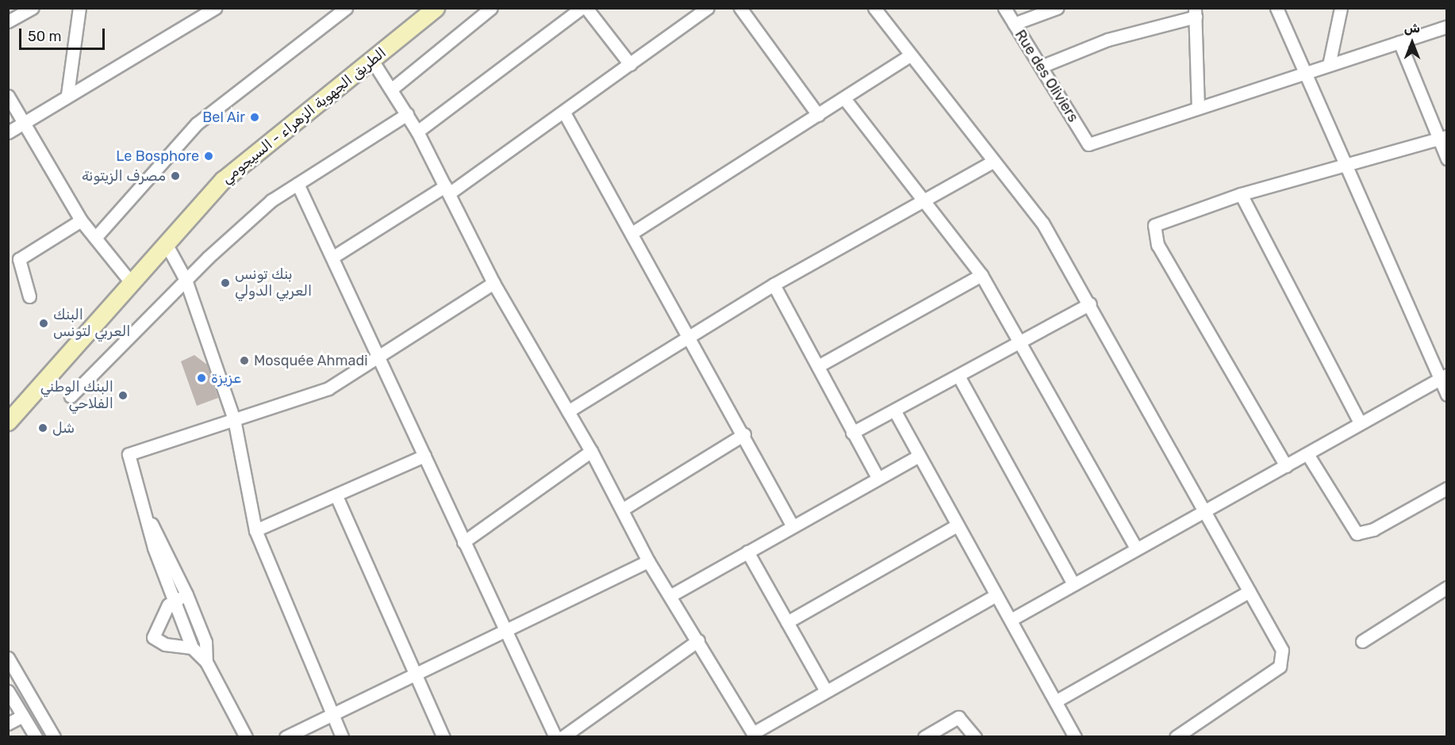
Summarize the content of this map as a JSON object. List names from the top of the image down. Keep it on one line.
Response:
{"streets":{"main road":["الطريق الجهوية الزهراء - السيجومي"],"street":["Rue des Oliviers"]},"places":["Bel Air","Le Bosphore","مصرف الزيتونة","بنك تونس العربي الدولي","البنك العربي لتونس","Mosquée Ahmadi","عزيزة","البنك الوطني الفلاحي","شل"],"scale_bar":"50 m","north":"top"}
